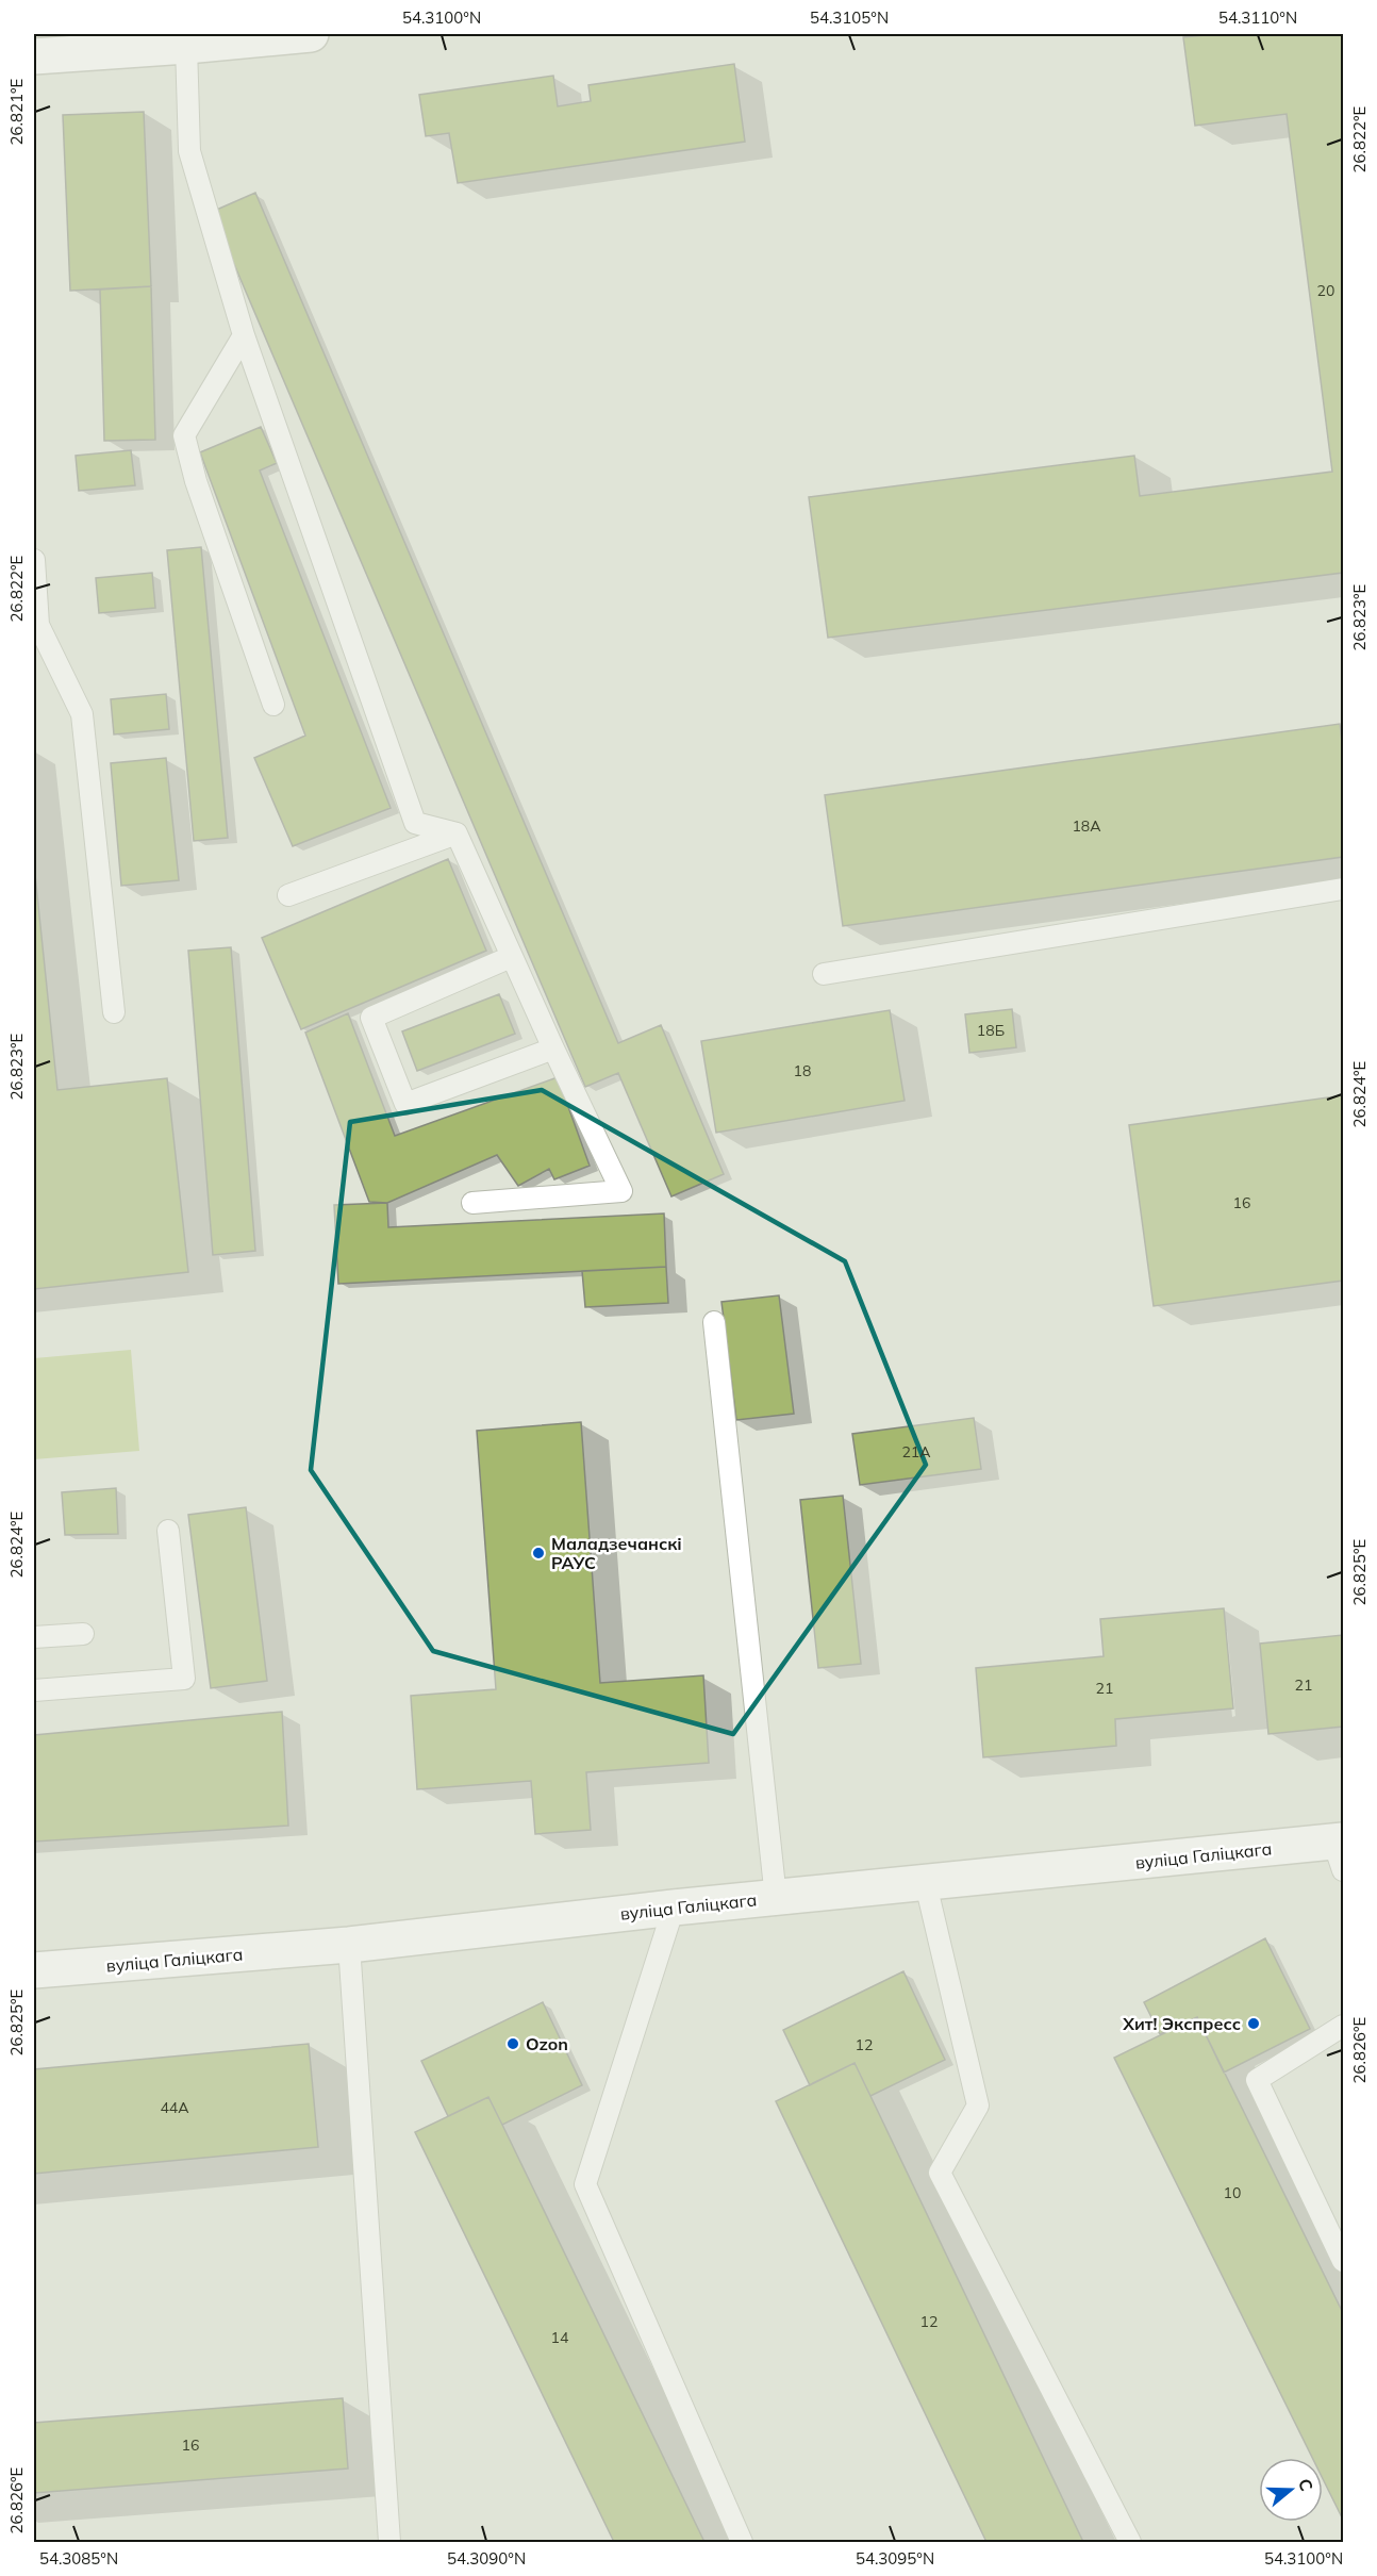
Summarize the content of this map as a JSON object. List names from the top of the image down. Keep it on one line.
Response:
{"streets":{"street":["вуліца Галіцкага"]},"places":["Маладзечанскі РАУС","Хит! Экспресс","Ozon"],"house_numbers":["20","18А","18Б","18","16","21А","21","21","12","44А","10","12","14","16"],"north":"right","coordinates":["54.3100°N","54.3105°N","54.3110°N","26.821°E","26.822°E","26.823°E","26.824°E","26.825°E","26.826°E","54.3085°N","54.3090°N","54.3095°N"]}
